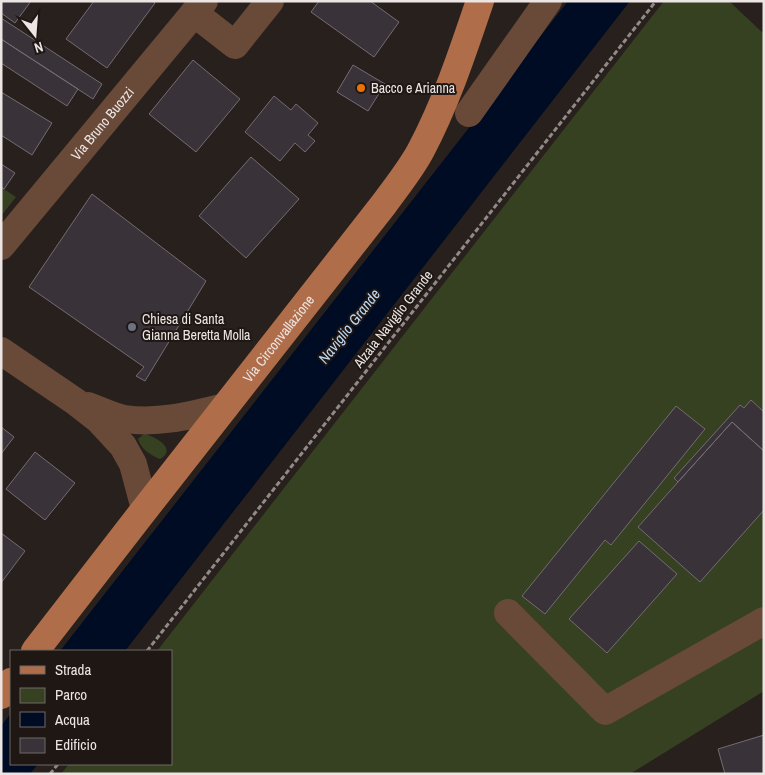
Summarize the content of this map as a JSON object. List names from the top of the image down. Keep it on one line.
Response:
{"streets":{"main road":["Via Circonvallazione"],"street":["Via Bruno Buozzi"],"path":["Alzaia Naviglio Grande"]},"water":["Naviglio Grande"],"places":["Bacco e Arianna","Chiesa di Santa Gianna Beretta Molla"],"legend":["Strada","Parco","Acqua","Edificio"],"north":"bottom"}
